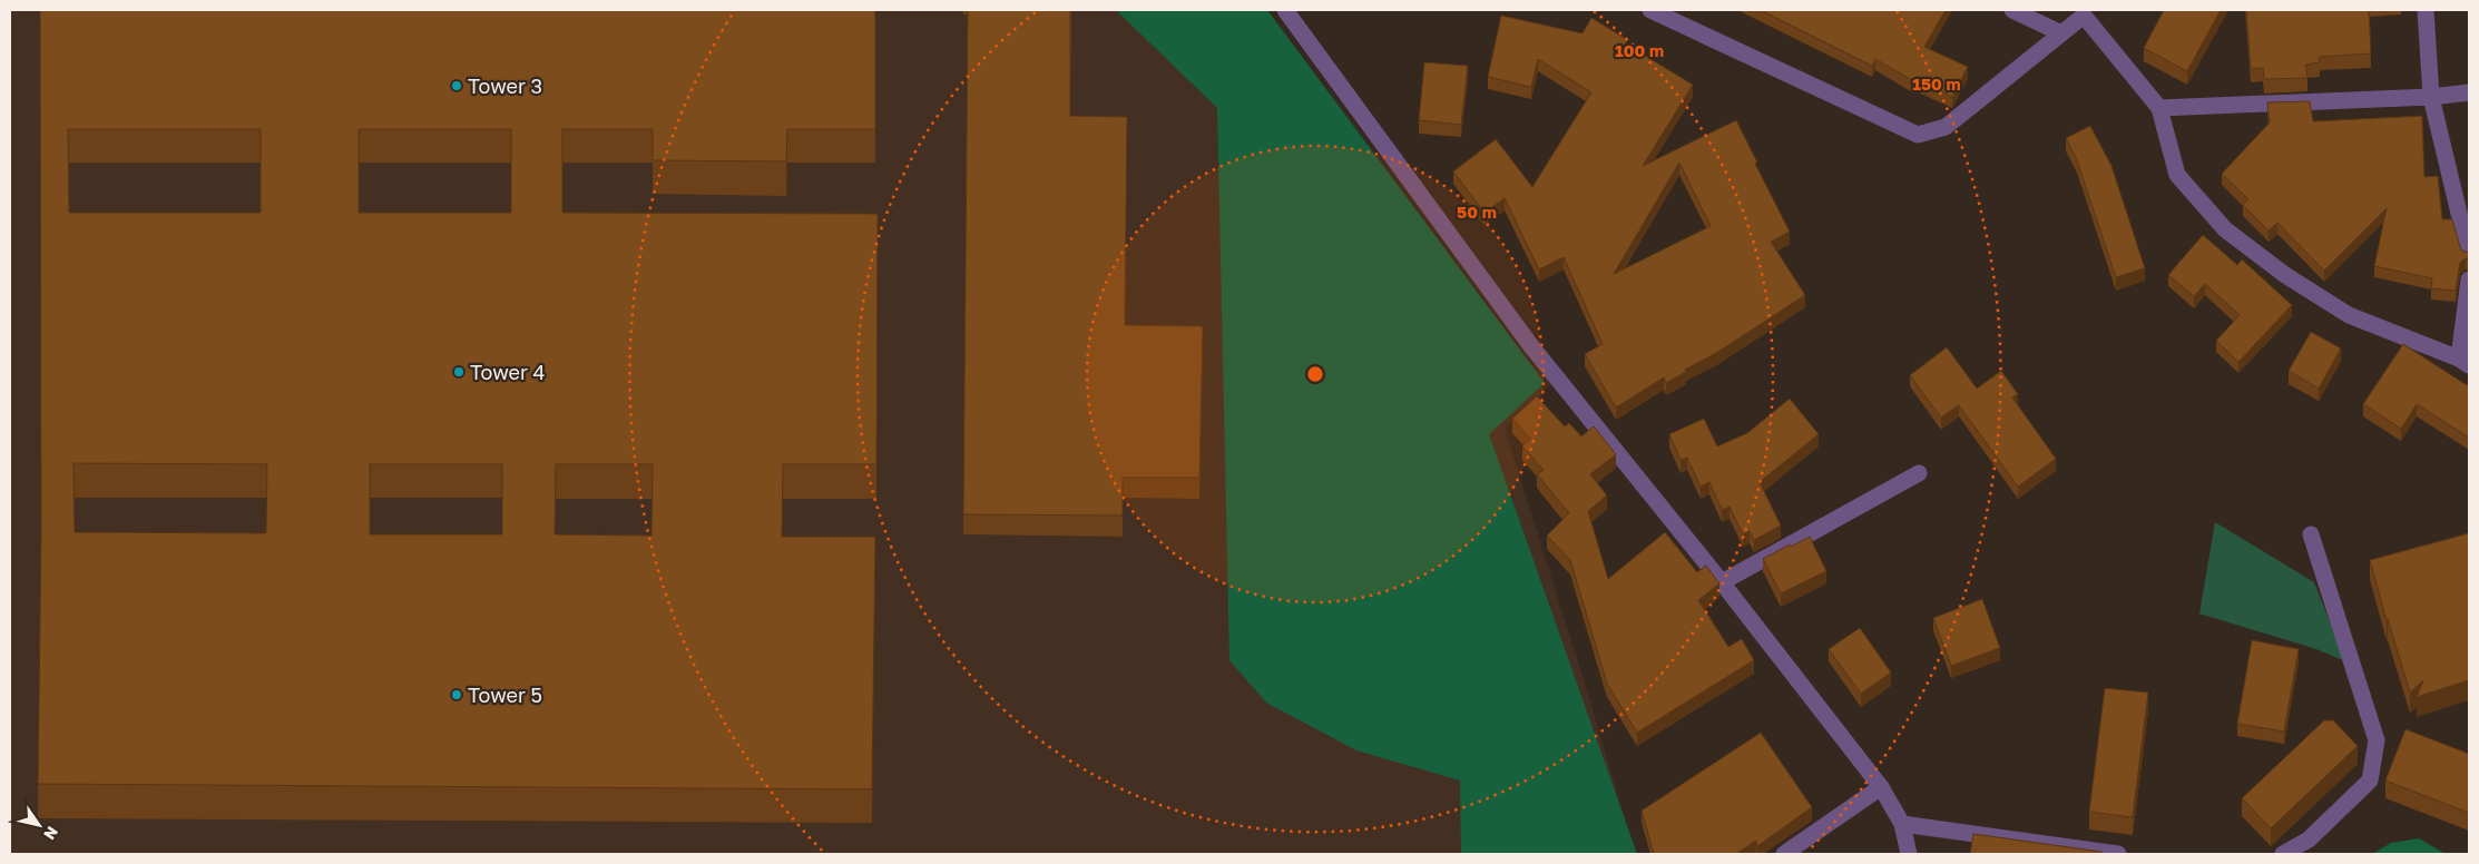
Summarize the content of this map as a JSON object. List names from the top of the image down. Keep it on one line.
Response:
{"places":["Tower 3","Tower 4","Tower 5"],"north":"bottom right","rings":["100 m","150 m","50 m"]}
